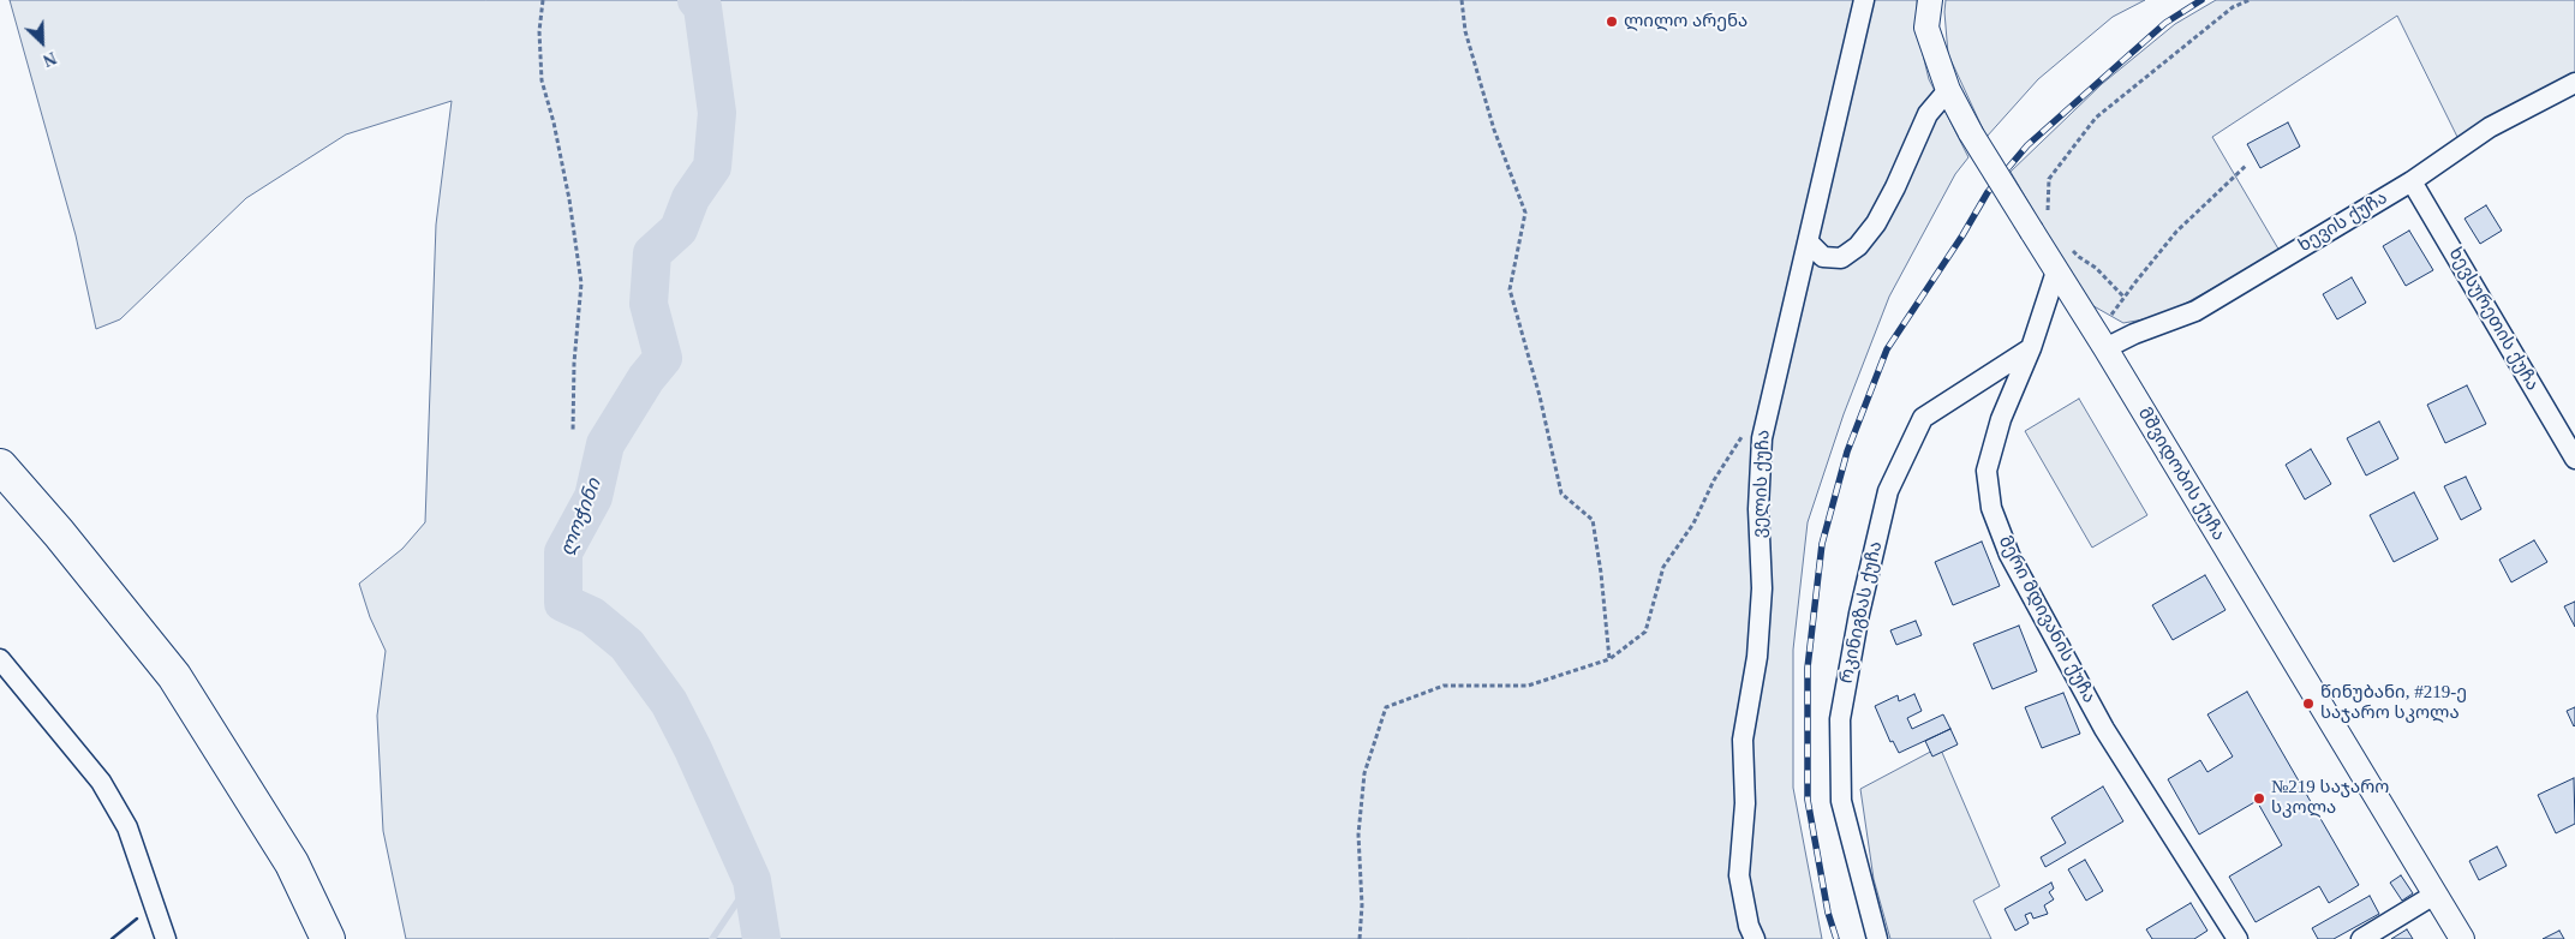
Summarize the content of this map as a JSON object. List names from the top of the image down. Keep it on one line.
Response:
{"streets":{"street":["ხევის ქუჩა","ხევსურეთის ქუჩა","მშვიდობის ქუჩა","ველის ქუჩა","რკინიგზას ქუჩა","მერი მდივანის ქუჩა"]},"crossings":[["ხევის ქუჩა","ხევსურეთის ქუჩა"],["ხევის ქუჩა","მშვიდობის ქუჩა"],["მშვიდობის ქუჩა","მერი მდივანის ქუჩა"],["რკინიგზას ქუჩა","მერი მდივანის ქუჩა"]],"water":["ლოჭინი"],"places":["ლილო არენა","წინუბანი, #219-ე საჯარო სკოლა","№219 საჯარო სკოლა"],"north":"bottom right"}
